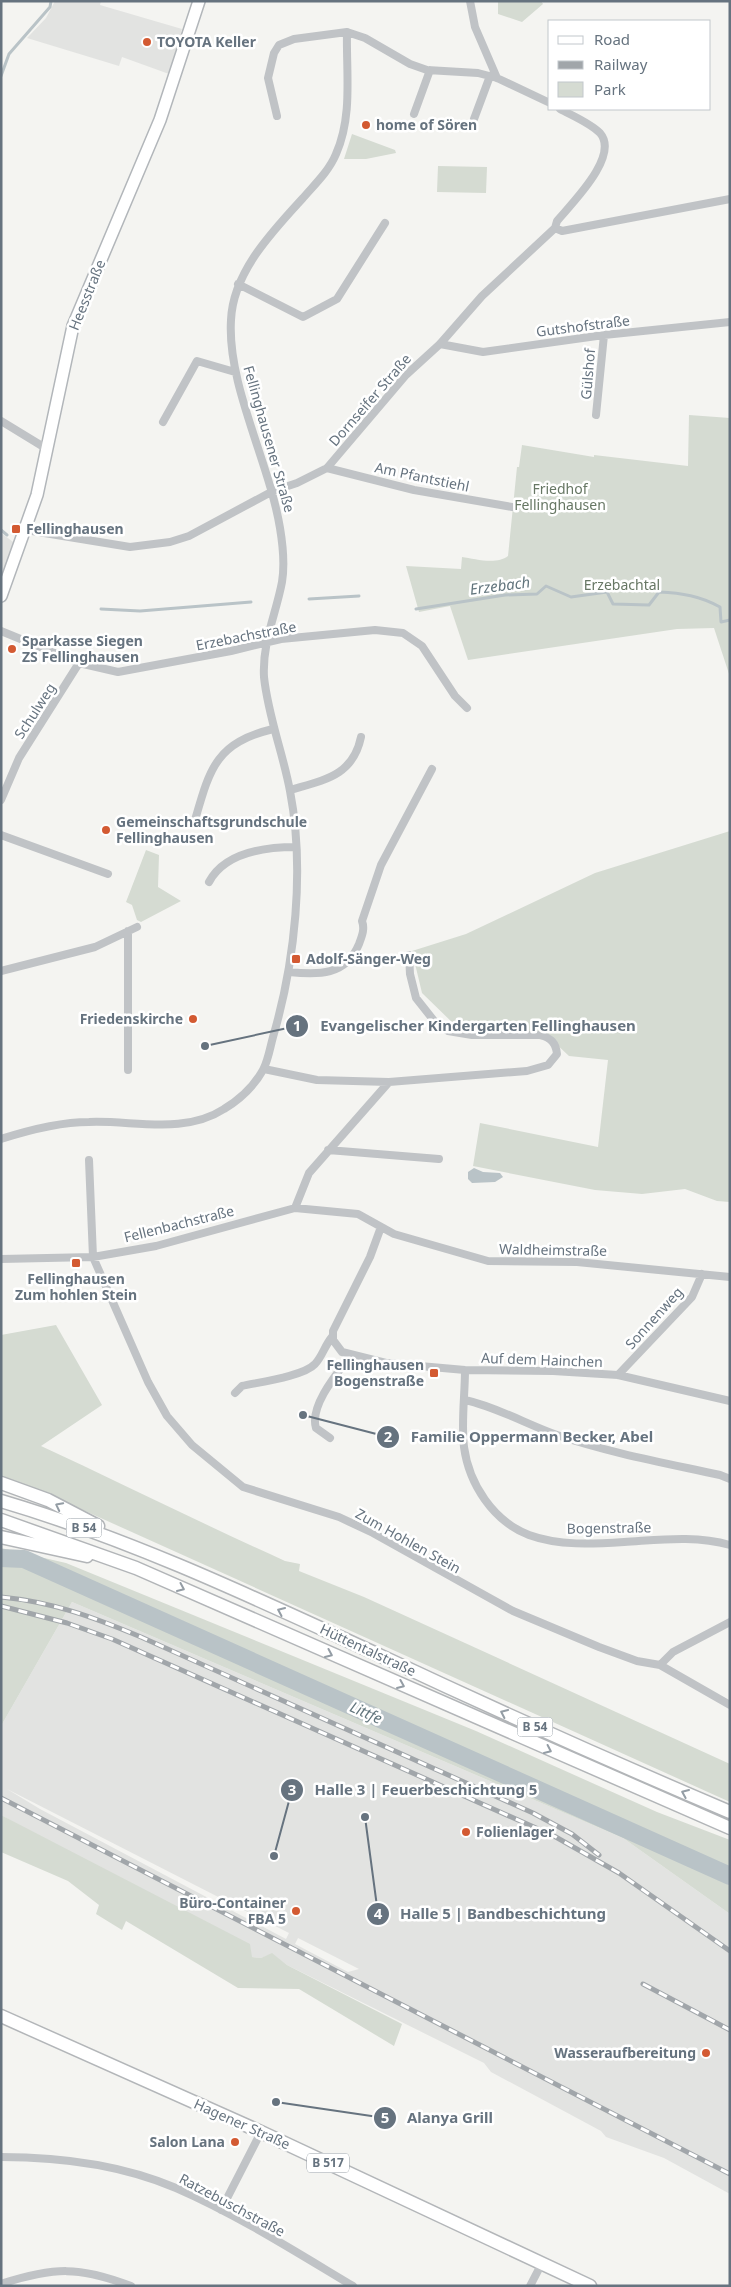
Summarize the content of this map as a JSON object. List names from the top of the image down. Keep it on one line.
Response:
{"streets":{"main road":["Heesstraße","B 54","Hüttentalstraße","Hagener Straße","B 517"],"street":["Gutshofstraße","Gülshof","Dornseifer Straße","Fellinghausener Straße","Am Pfantstiehl","Erzebachstraße","Schulweg","Fellenbachstraße","Waldheimstraße","Sonnenweg","Auf dem Hainchen","Bogenstraße","Zum Hohlen Stein","Ratzebuschstraße"]},"crossings":[["Heesstraße","Dornseifer Straße"],["Gutshofstraße","Gülshof"],["Gutshofstraße","Dornseifer Straße"],["Dornseifer Straße","Fellinghausener Straße"],["Dornseifer Straße","Am Pfantstiehl"],["Fellinghausener Straße","Erzebachstraße"],["Erzebachstraße","Schulweg"],["Fellenbachstraße","Zum Hohlen Stein"],["Waldheimstraße","Sonnenweg"],["Sonnenweg","Auf dem Hainchen"],["Auf dem Hainchen","Bogenstraße"]],"water":["Erzebach","Littfe"],"parks":["Friedhof Fellinghausen","Erzebachtal"],"places":{"other":["TOYOTA Keller","home of Sören","Sparkasse Siegen ZS Fellinghausen","Gemeinschaftsgrundschule Fellinghausen","Friedenskirche","Evangelischer Kindergarten Fellinghausen","Familie Oppermann Becker, Abel","Halle 5 | Bandbeschichtung","Folienlager","Halle 3 | Feuerbeschichtung 5","Büro-Container FBA 5","Wasseraufbereitung","Alanya Grill","Salon Lana"],"transit":["Fellinghausen","Adolf-Sänger-Weg","Fellinghausen Zum hohlen Stein","Fellinghausen Bogenstraße"]},"legend":["Road","Railway","Park"]}
